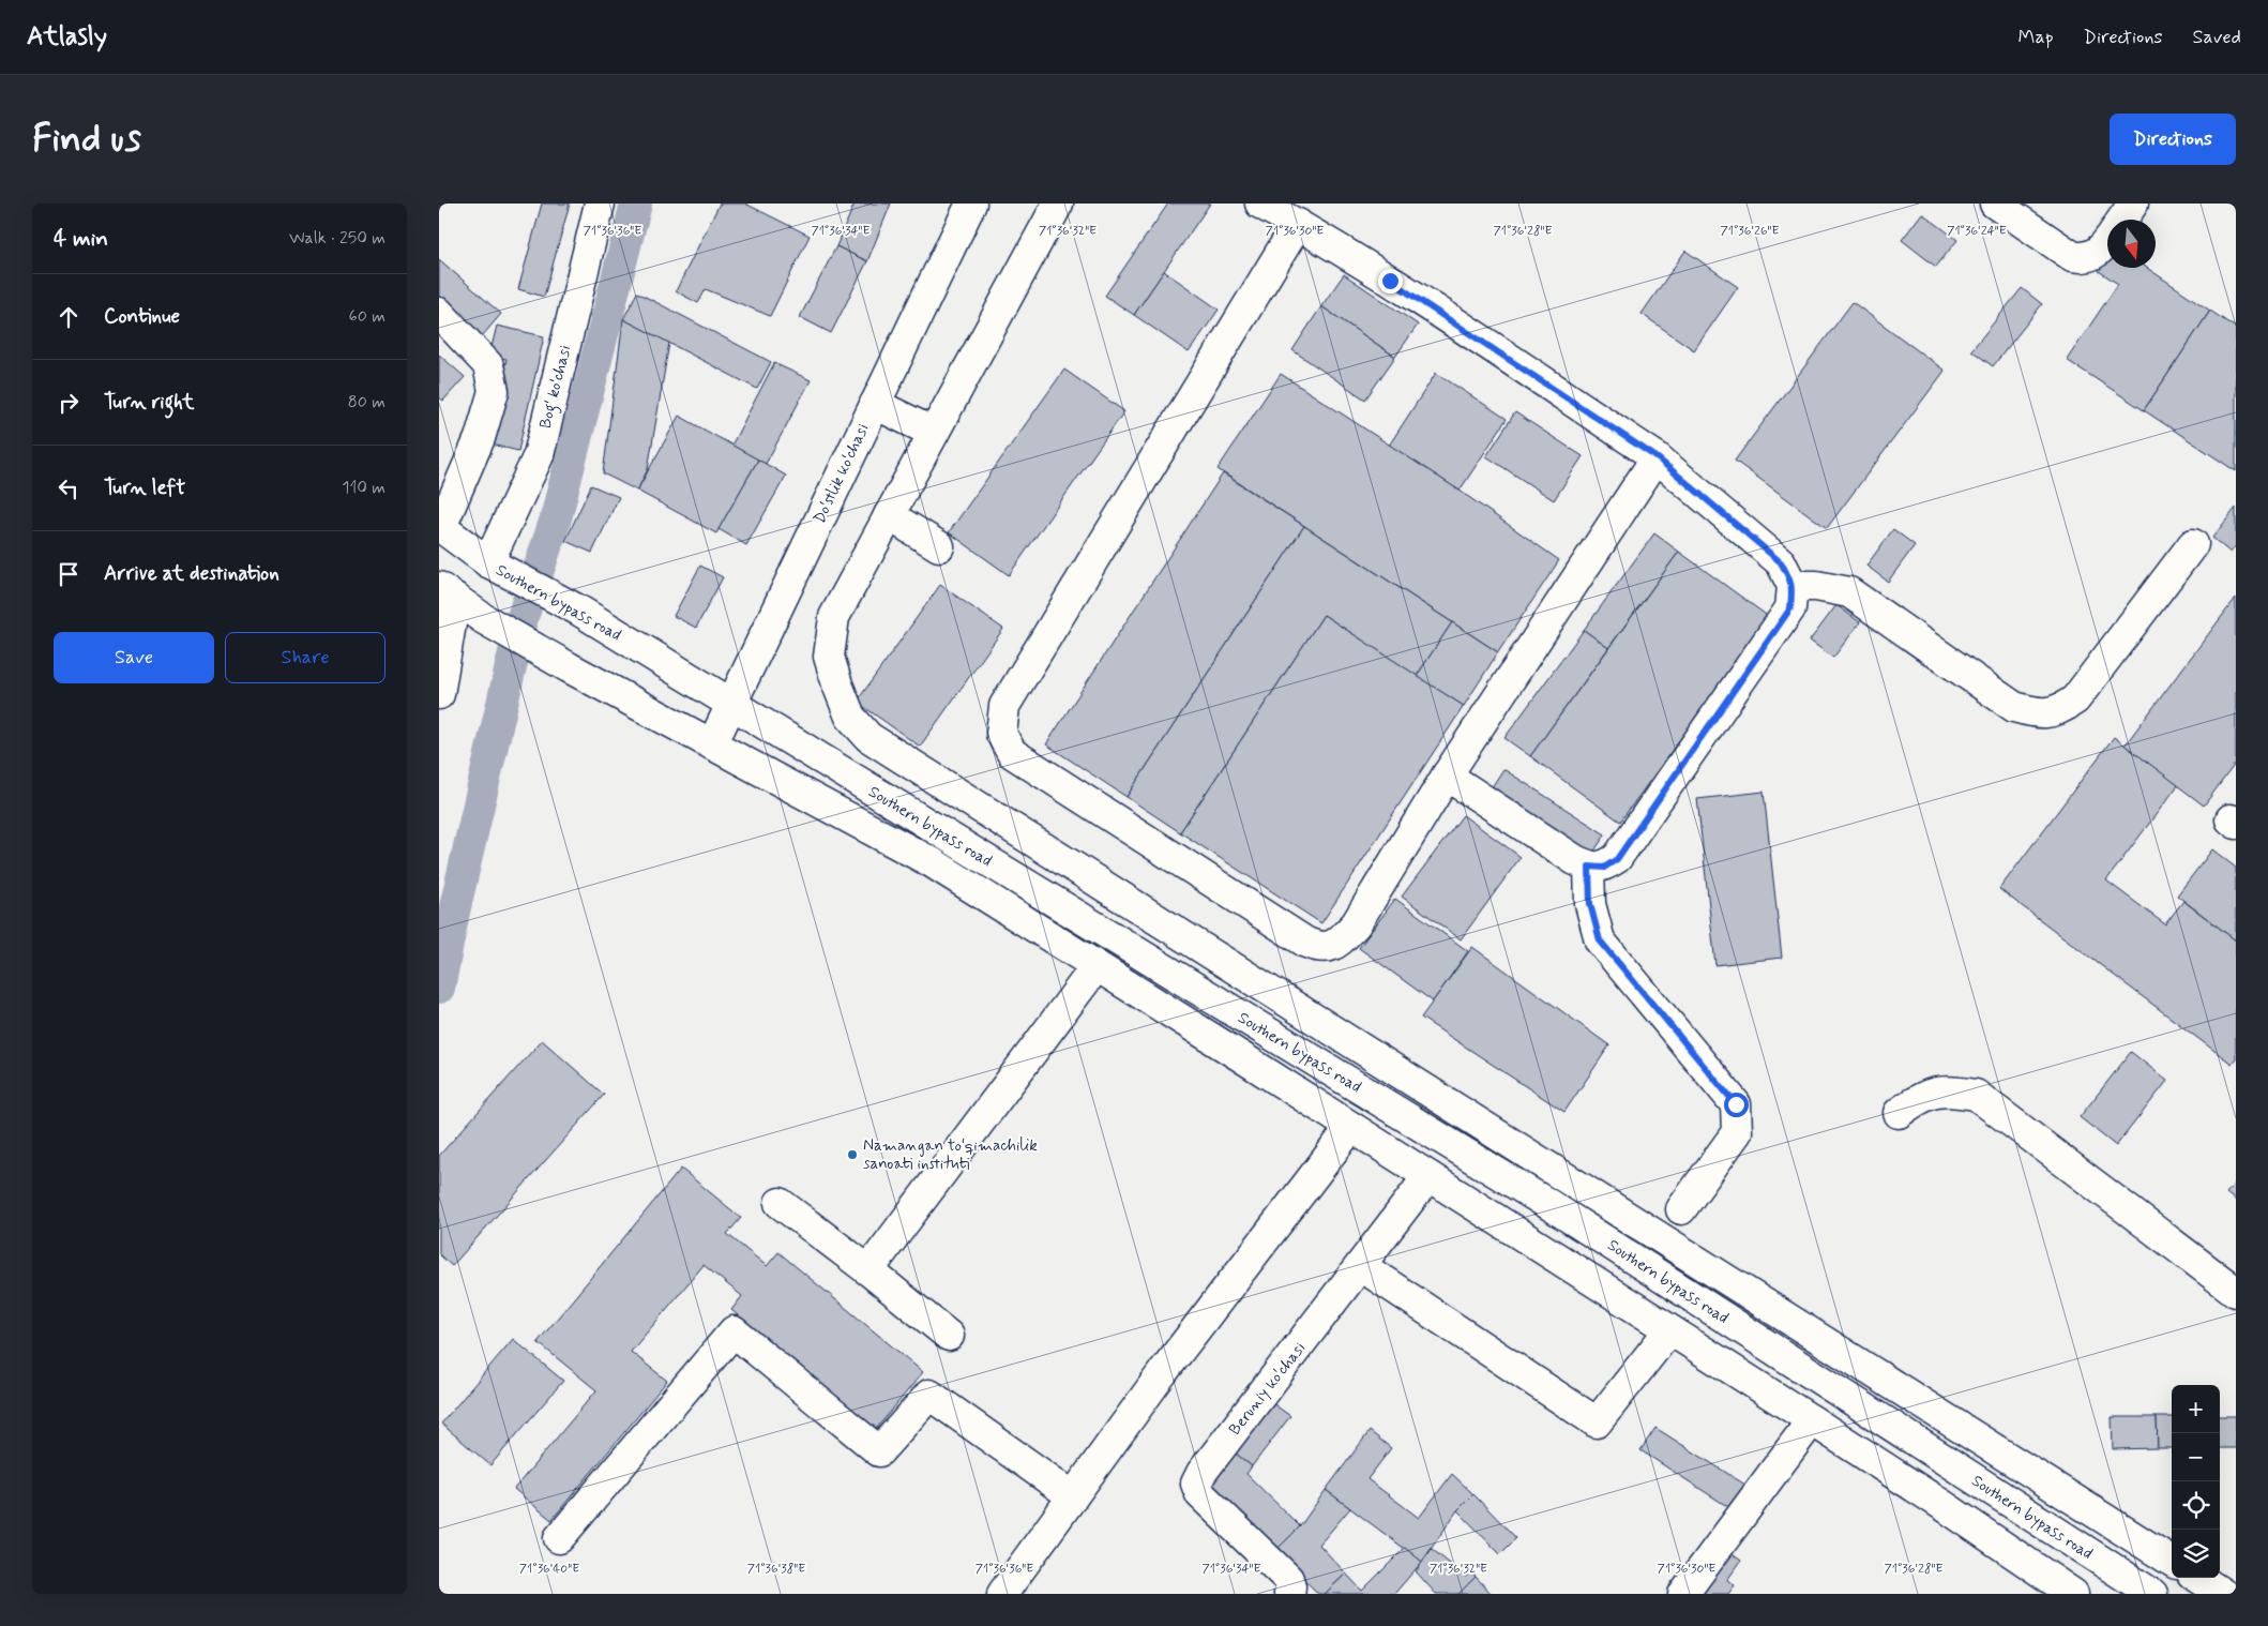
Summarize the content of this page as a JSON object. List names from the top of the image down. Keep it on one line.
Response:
{"streets":{"main road":["Bogʻ koʻchasi","Doʻstlik koʻchasi","Southern bypass road","Beruniy koʻchasi"]},"crossings":[["Bogʻ koʻchasi","Southern bypass road"],["Doʻstlik koʻchasi","Southern bypass road"],["Southern bypass road","Beruniy koʻchasi"]],"places":["Namangan to‘qimachilik sanoati instituti"],"north":"bottom","page":{"header":"Atlasly","nav":["Map","Directions","Saved"],"buttons":["Directions",["Save","Share"]],"title":"Find us","heading":["4 min","Walk · 250 m"],"list":[["Continue","60 m"],["Turn right","80 m"],["Turn left","110 m"],"Arrive at destination"],"map_buttons":["+","−"]},"coordinates":["71°36'36\"E","71°36'34\"E","71°36'32\"E","71°36'30\"E","71°36'28\"E","71°36'26\"E","71°36'24\"E","71°36'40\"E","71°36'38\"E"]}
